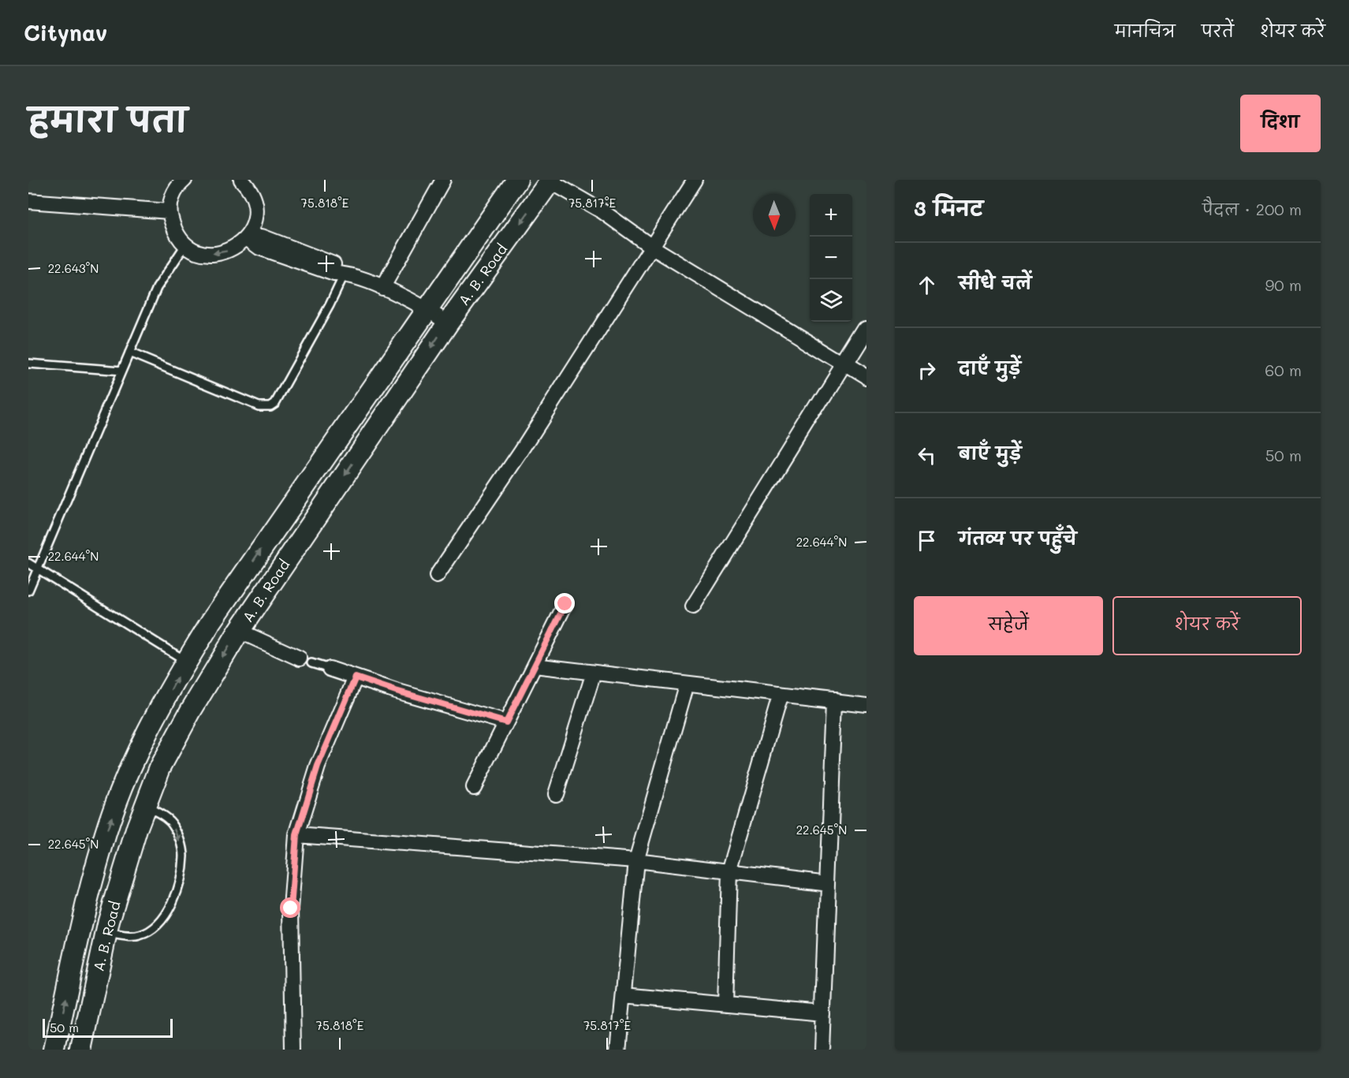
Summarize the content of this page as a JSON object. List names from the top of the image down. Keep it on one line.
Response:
{"streets":{"main road":["A. B. Road"]},"scale_bar":"50 m","north":"bottom","page":{"header":"Citynav","nav":["मानचित्र","परतें","शेयर करें"],"title":"हमारा पता","buttons":["दिशा",["सहेजें","शेयर करें"]],"heading":["3 मिनट","पैदल · 200 m"],"map_buttons":["+","−"],"list":[["सीधे चलें","90 m"],["दाएँ मुड़ें","60 m"],["बाएँ मुड़ें","50 m"],"गंतव्य पर पहुँचे"],"scale":"50 m"},"coordinates":["75.818°E","75.817°E","22.643°N","22.644°N","22.645°N"]}
